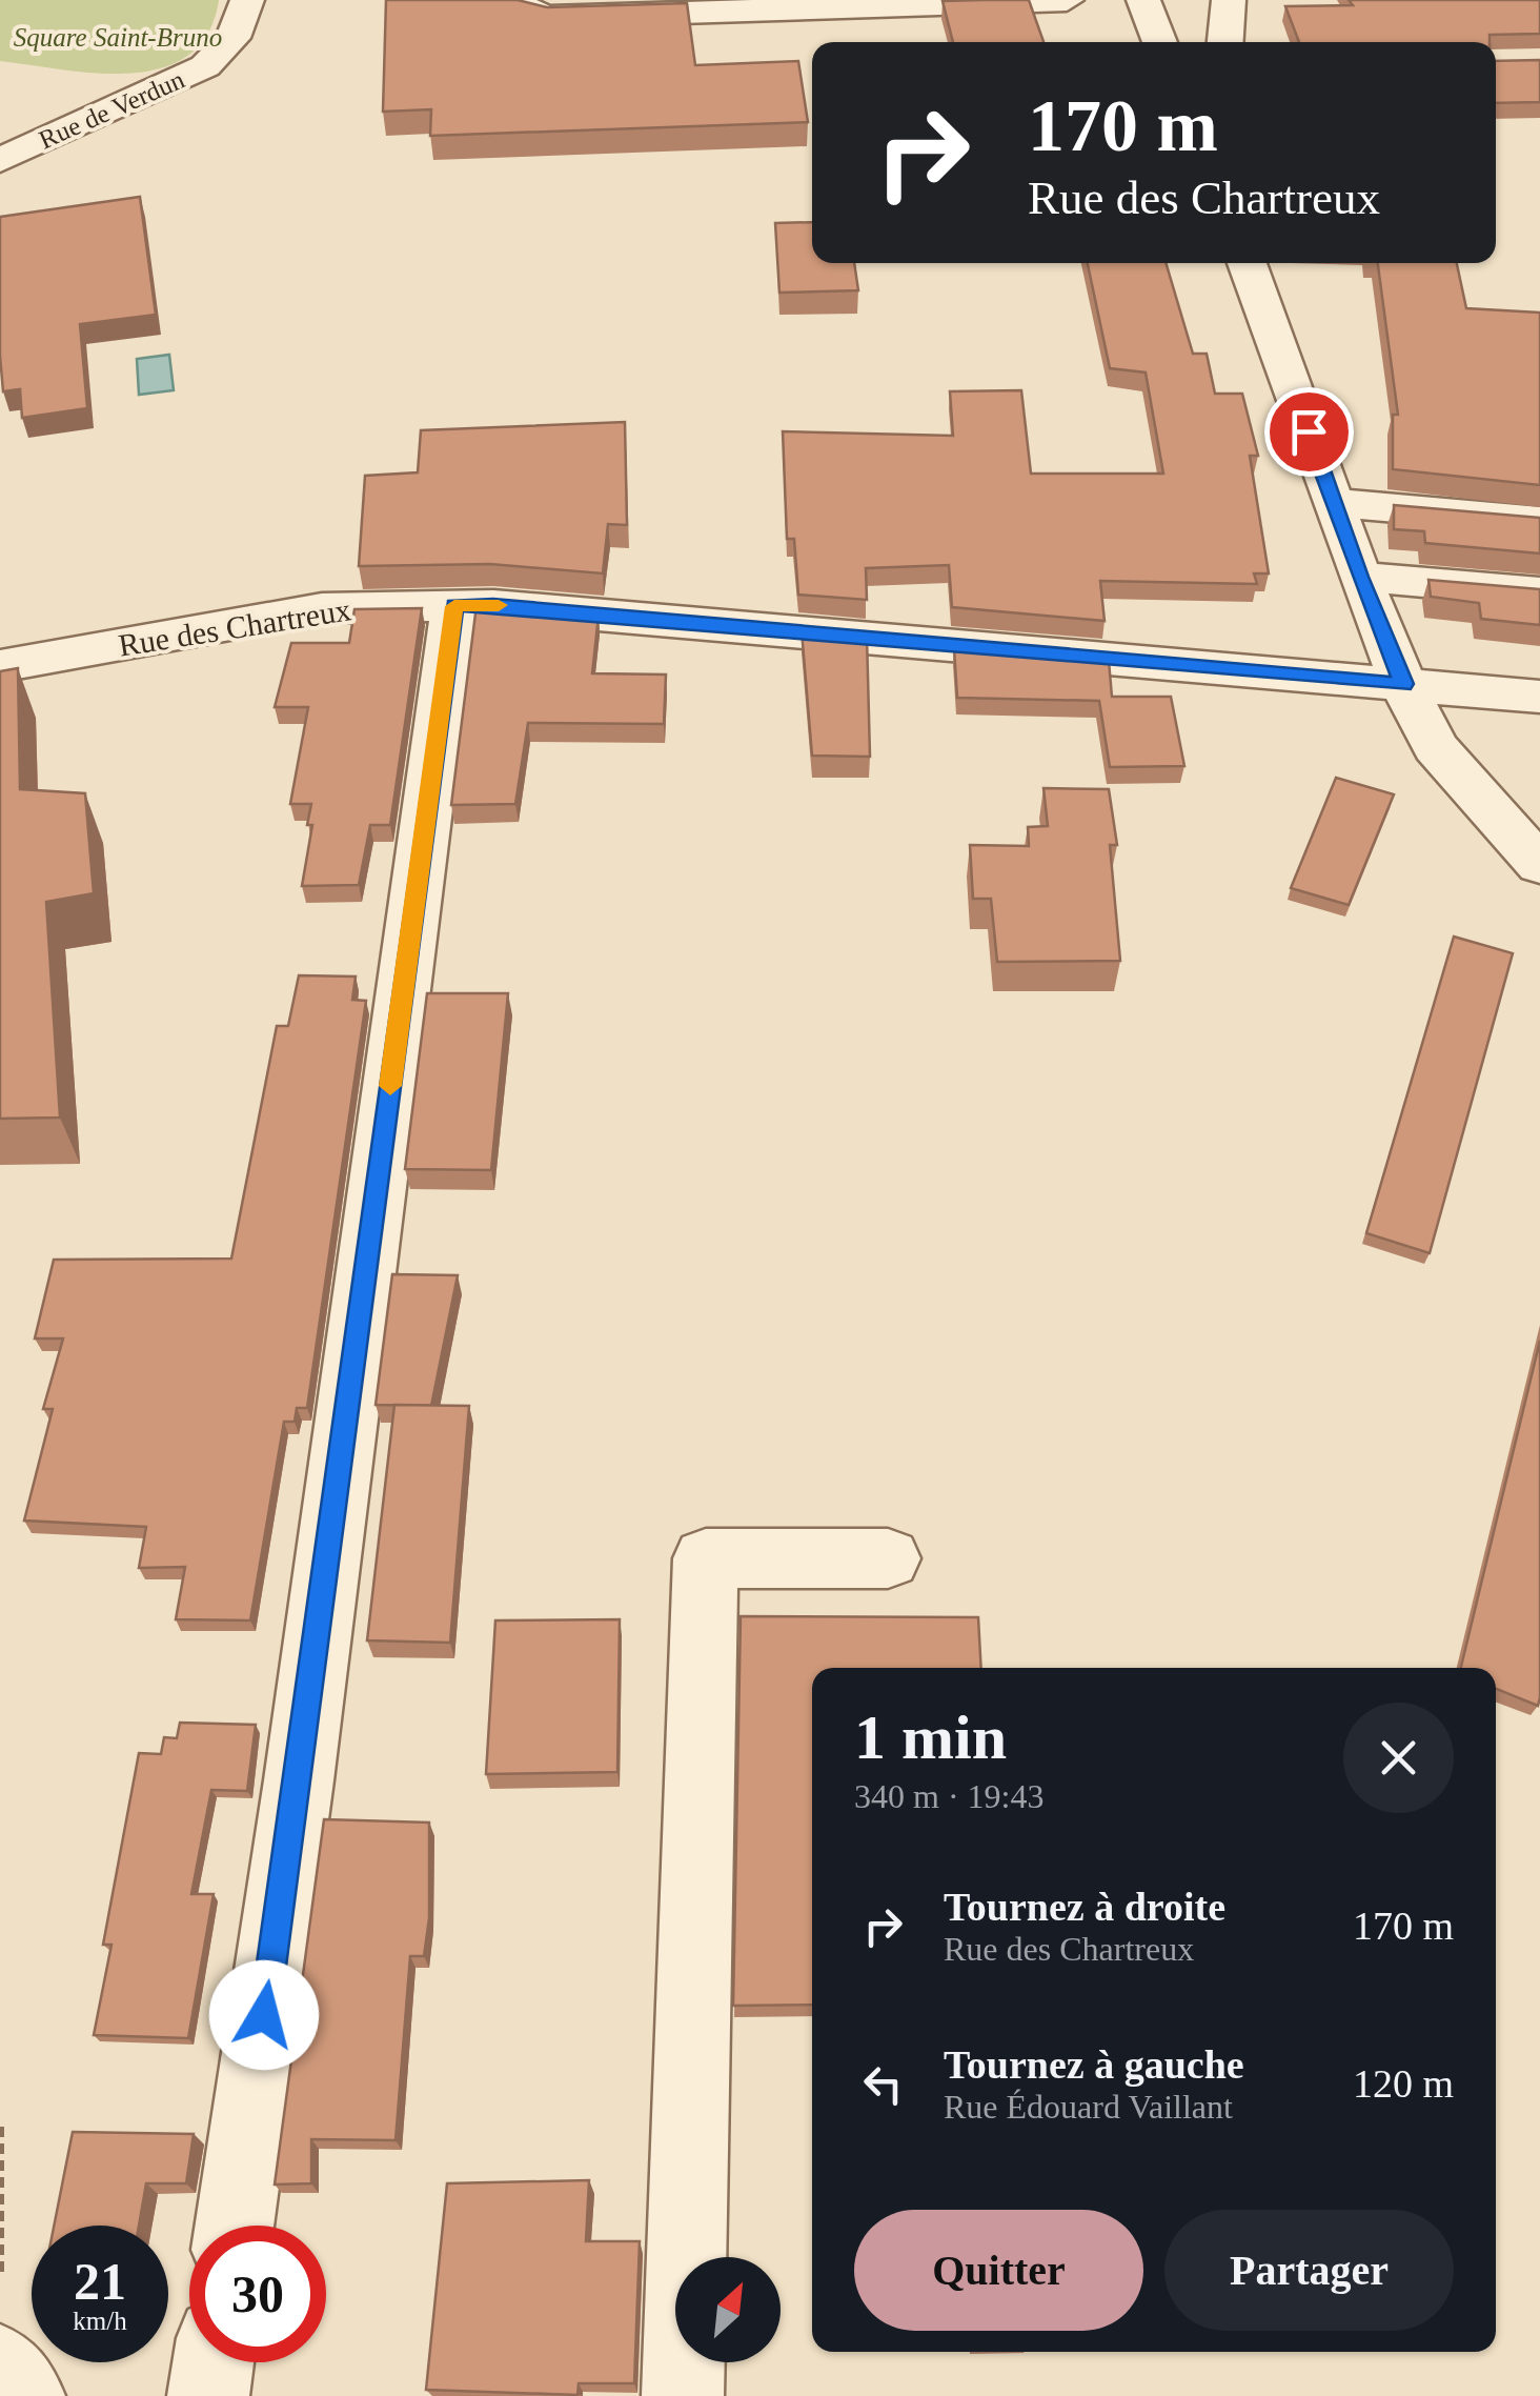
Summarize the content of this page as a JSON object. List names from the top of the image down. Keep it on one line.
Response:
{"streets":{"street":["Rue de Verdun","Rue des Chartreux"]},"parks":["Square Saint-Bruno"],"north":"top right","page":{"turn":["170 m","Rue des Chartreux"],"heading":["1 min","340 m · 19:43"],"list":[{"name":"Tournez à droite","note":"Rue des Chartreux","value":"170 m"},{"name":"Tournez à gauche","note":"Rue Édouard Vaillant","value":"120 m"}],"buttons":["Quitter","Partager"],"speed":"21 km/h","limit":"30"}}
